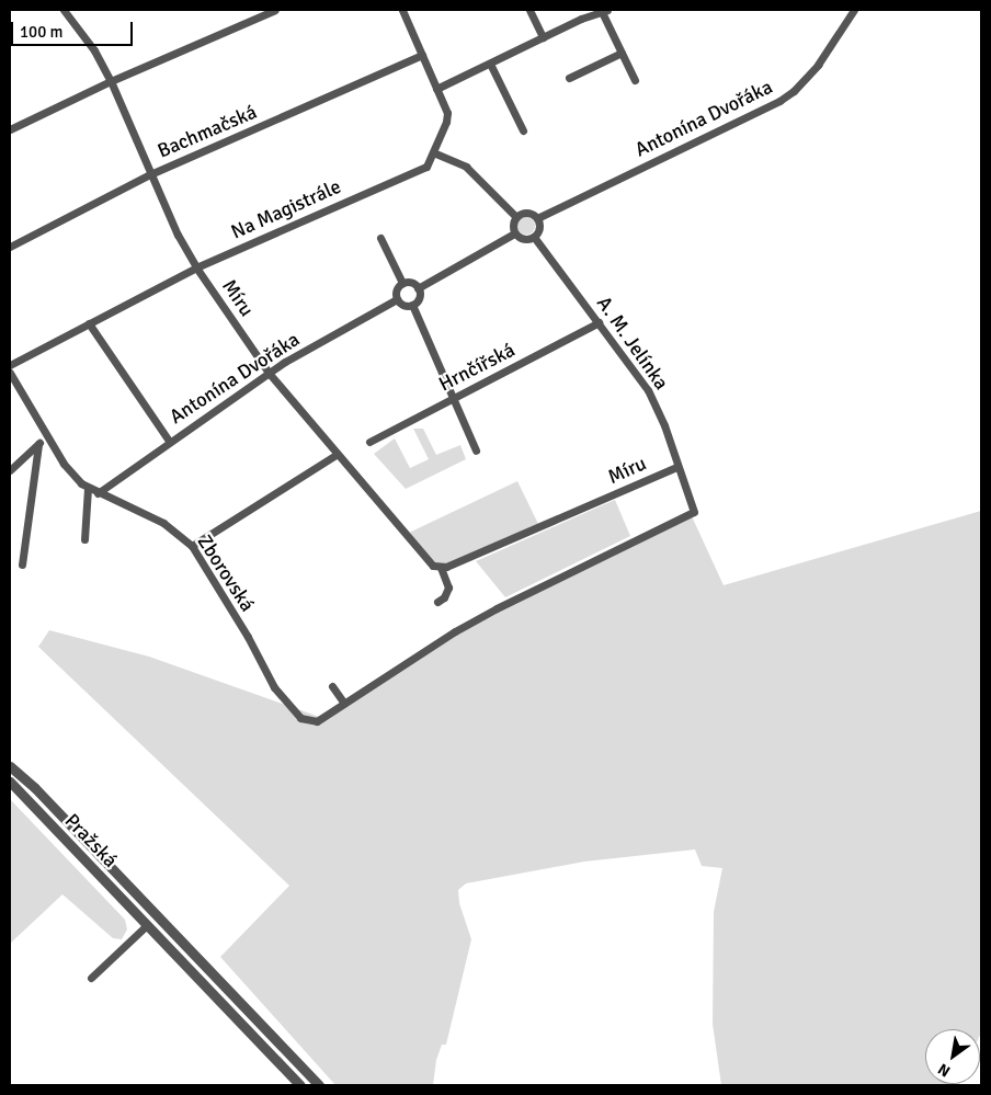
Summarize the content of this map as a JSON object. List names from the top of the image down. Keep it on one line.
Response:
{"streets":{"street":["Antonína Dvořáka","Bachmačská","Na Magistrále","Míru","A. M. Jelínka","Hrnčířská","Zborovská","Pražská"]},"crossings":[["Antonína Dvořáka","Míru"],["Antonína Dvořáka","A. M. Jelínka"],["Antonína Dvořáka","Zborovská"],["Bachmačská","Na Magistrále"],["Bachmačská","Míru"],["Na Magistrále","Míru"],["Míru","A. M. Jelínka"],["A. M. Jelínka","Hrnčířská"],["A. M. Jelínka","Zborovská"]],"scale_bar":"100 m","north":"bottom left"}
